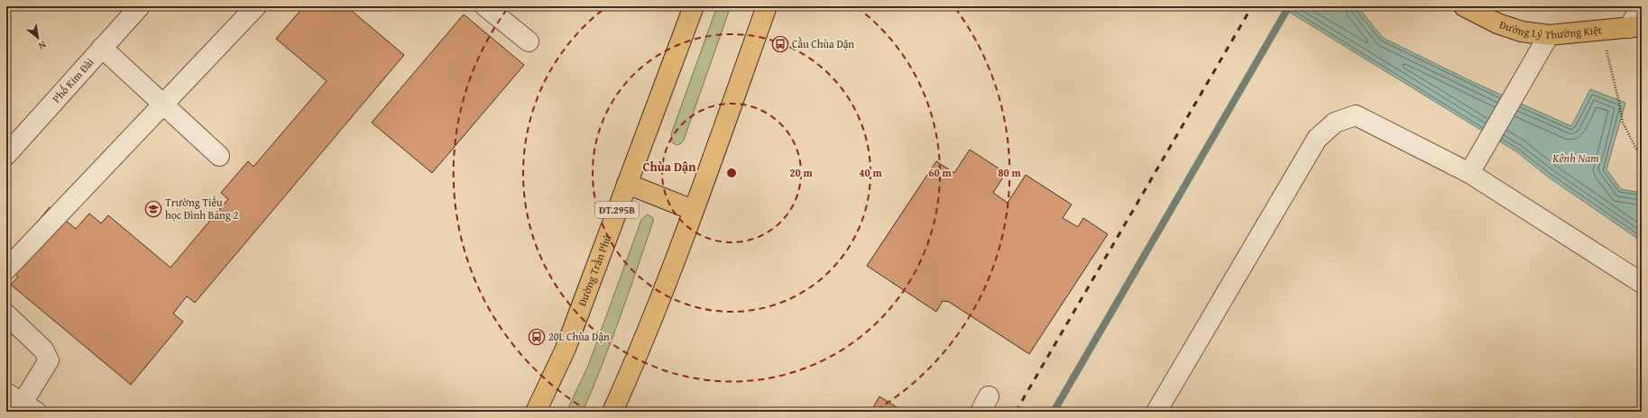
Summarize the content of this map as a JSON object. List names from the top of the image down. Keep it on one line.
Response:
{"streets":{"main road":["Đường Lý Thường Kiệt","ĐT.295B","Đường Trần Phú"],"street":["Phố Kim Đài"]},"districts":["Chùa Dận"],"water":["Kênh Nam"],"places":{"bus stop":["Cầu Chùa Dận","20L Chùa Dận"],"school or university":["Trường Tiểu học Đình Bảng 2"]},"north":"bottom right","rings":["20 m","40 m","60 m","80 m"]}
